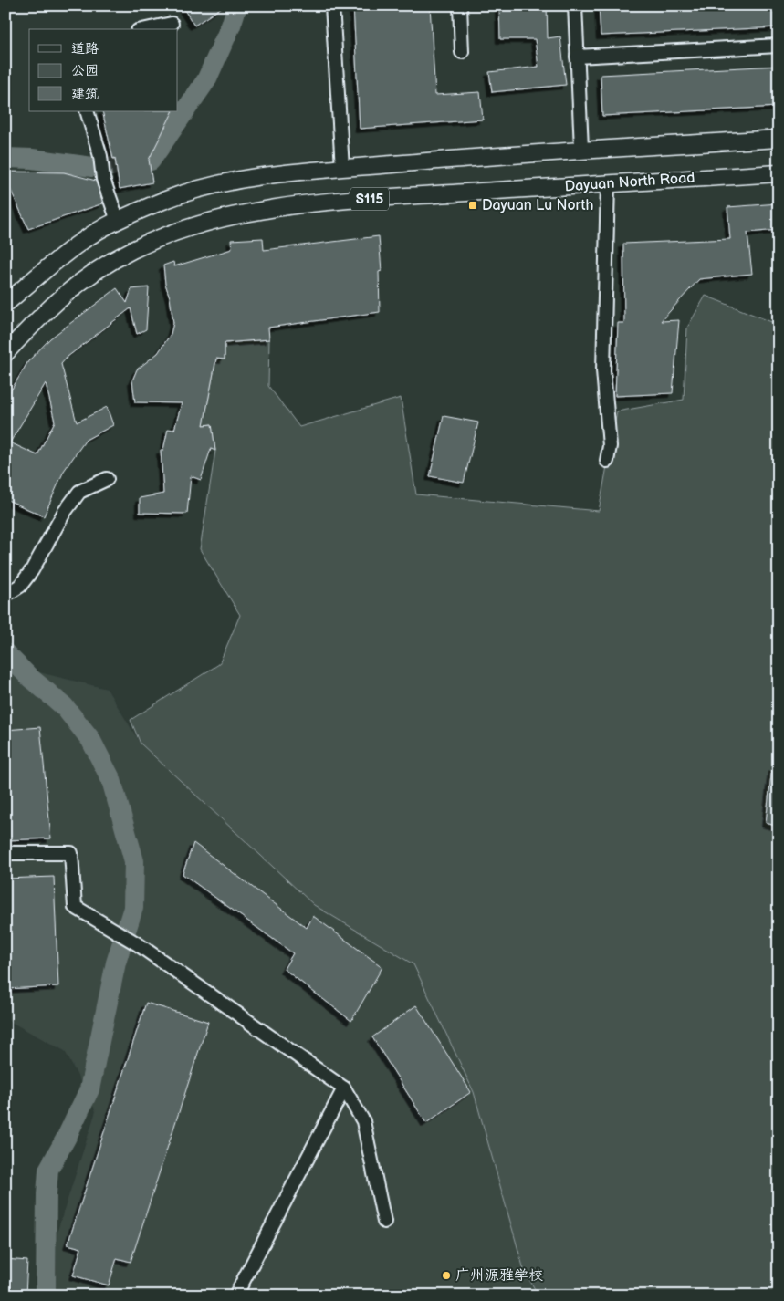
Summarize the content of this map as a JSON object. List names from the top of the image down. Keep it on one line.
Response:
{"streets":{"main road":["Dayuan North Road","S115"]},"places":{"transit":["Dayuan Lu North"],"other":["广州源雅学校"]},"legend":["道路","公园","建筑"]}
